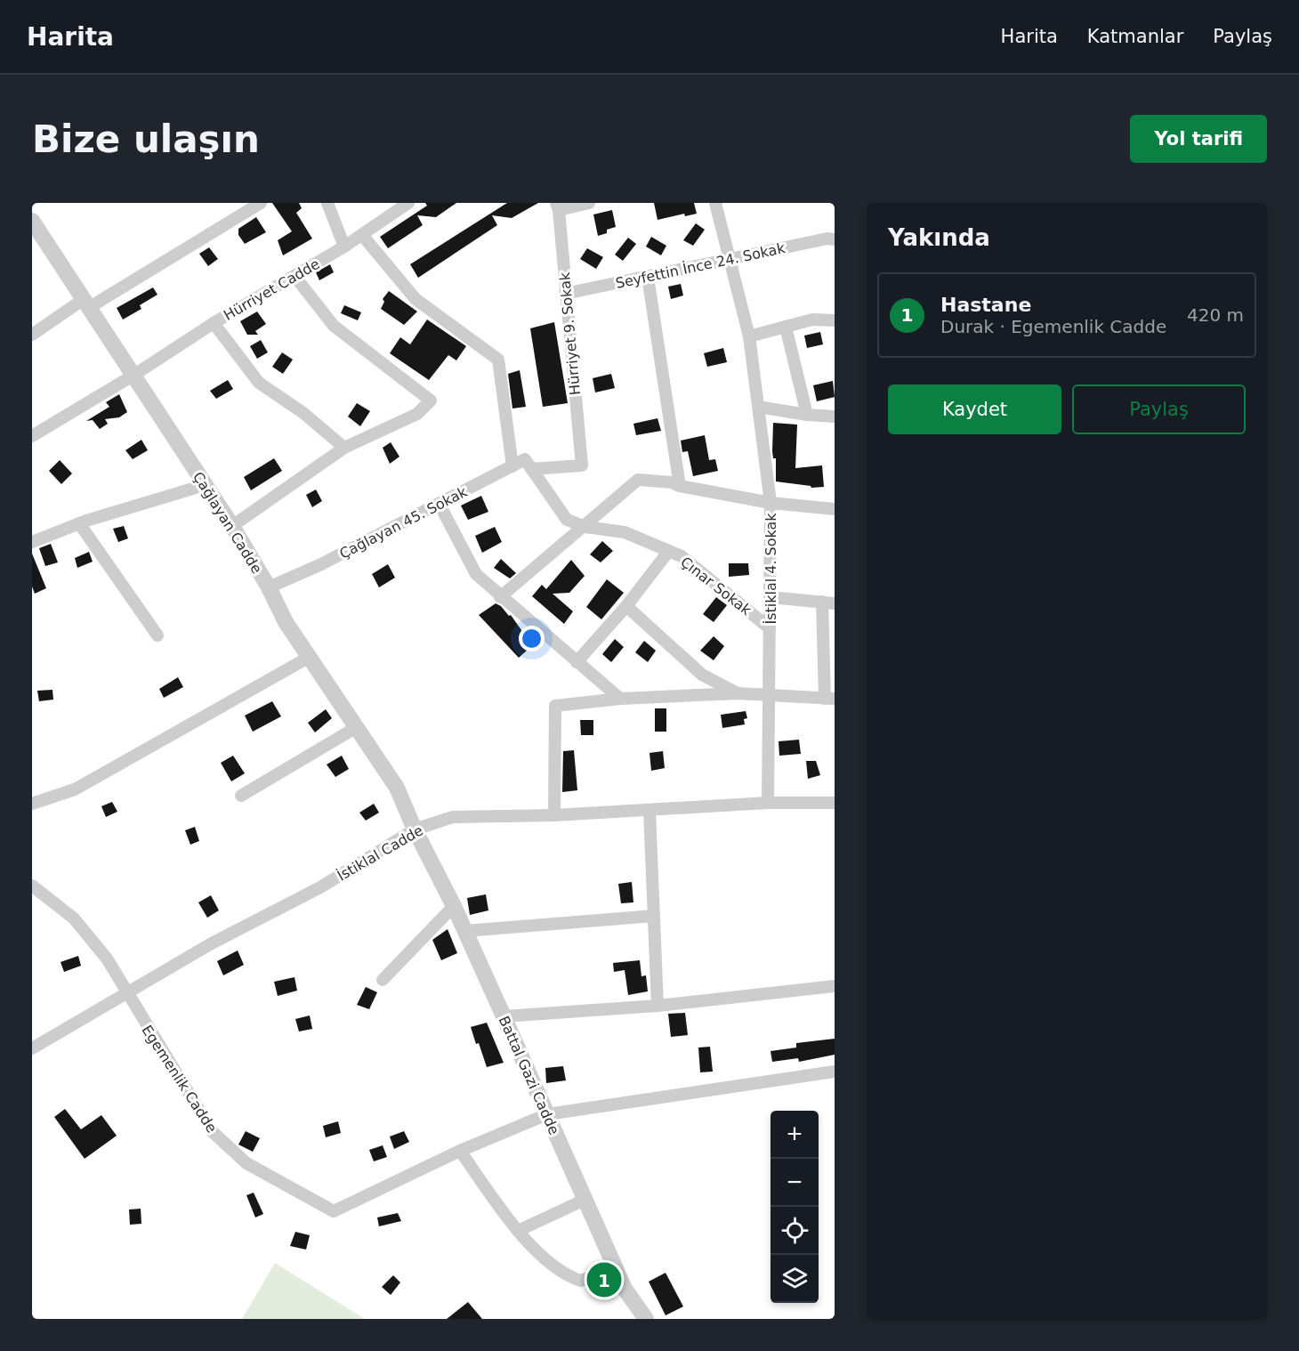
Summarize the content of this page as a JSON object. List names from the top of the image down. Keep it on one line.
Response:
{"streets":{"street":["Seyfettin İnce 24. Sokak","Hürriyet Cadde","Hürriyet 9. Sokak","Çağlayan Cadde","Çağlayan 45. Sokak","İstiklal 4. Sokak","Çınar Sokak","İstiklal Cadde","Battal Gazi Cadde","Egemenlik Cadde"]},"crossings":[["Seyfettin İnce 24. Sokak","Hürriyet 9. Sokak"],["Seyfettin İnce 24. Sokak","İstiklal 4. Sokak"],["Hürriyet Cadde","Çağlayan Cadde"],["Hürriyet 9. Sokak","Çınar Sokak"],["Çağlayan Cadde","Çağlayan 45. Sokak"],["Çağlayan Cadde","İstiklal Cadde"],["Çağlayan Cadde","Battal Gazi Cadde"],["İstiklal 4. Sokak","Çınar Sokak"],["İstiklal 4. Sokak","İstiklal Cadde"],["İstiklal Cadde","Battal Gazi Cadde"],["İstiklal Cadde","Egemenlik Cadde"]],"page":{"header":"Harita","nav":["Harita","Katmanlar","Paylaş"],"buttons":["Yol tarifi",["Kaydet","Paylaş"]],"title":"Bize ulaşın","heading":"Yakında","list":[{"mark":"1","name":"Hastane","note":"Durak · Egemenlik Cadde","value":"420 m"}],"map_buttons":["+","−"],"pins":"1"}}
